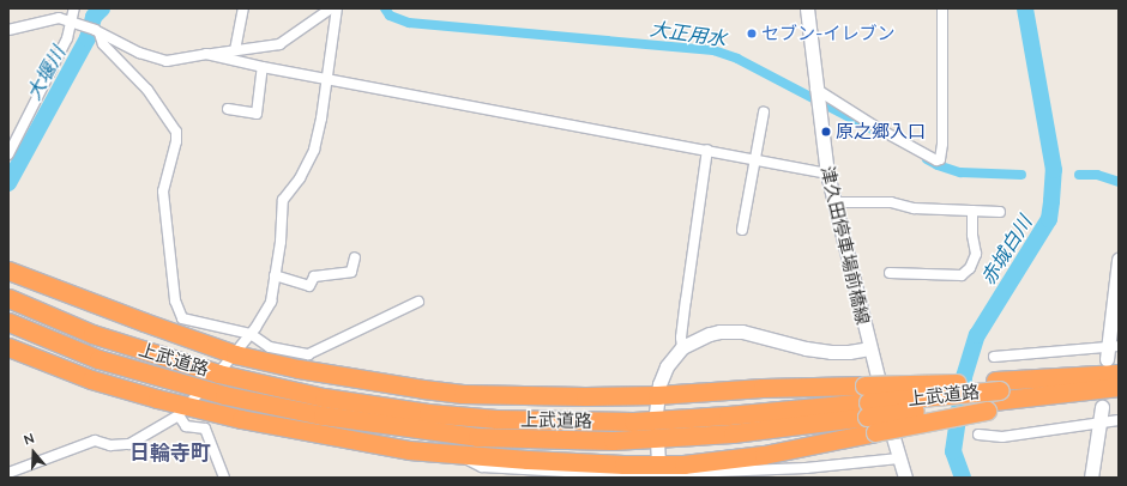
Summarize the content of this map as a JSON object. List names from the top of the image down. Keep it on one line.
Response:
{"streets":{"highway":["上武道路"],"main road":["津久田停車場前橋線"]},"districts":["日輪寺町"],"water":["大正用水","大堰川","赤城白川"],"places":["セブン-イレブン","原之郷入口"],"north":"top"}
